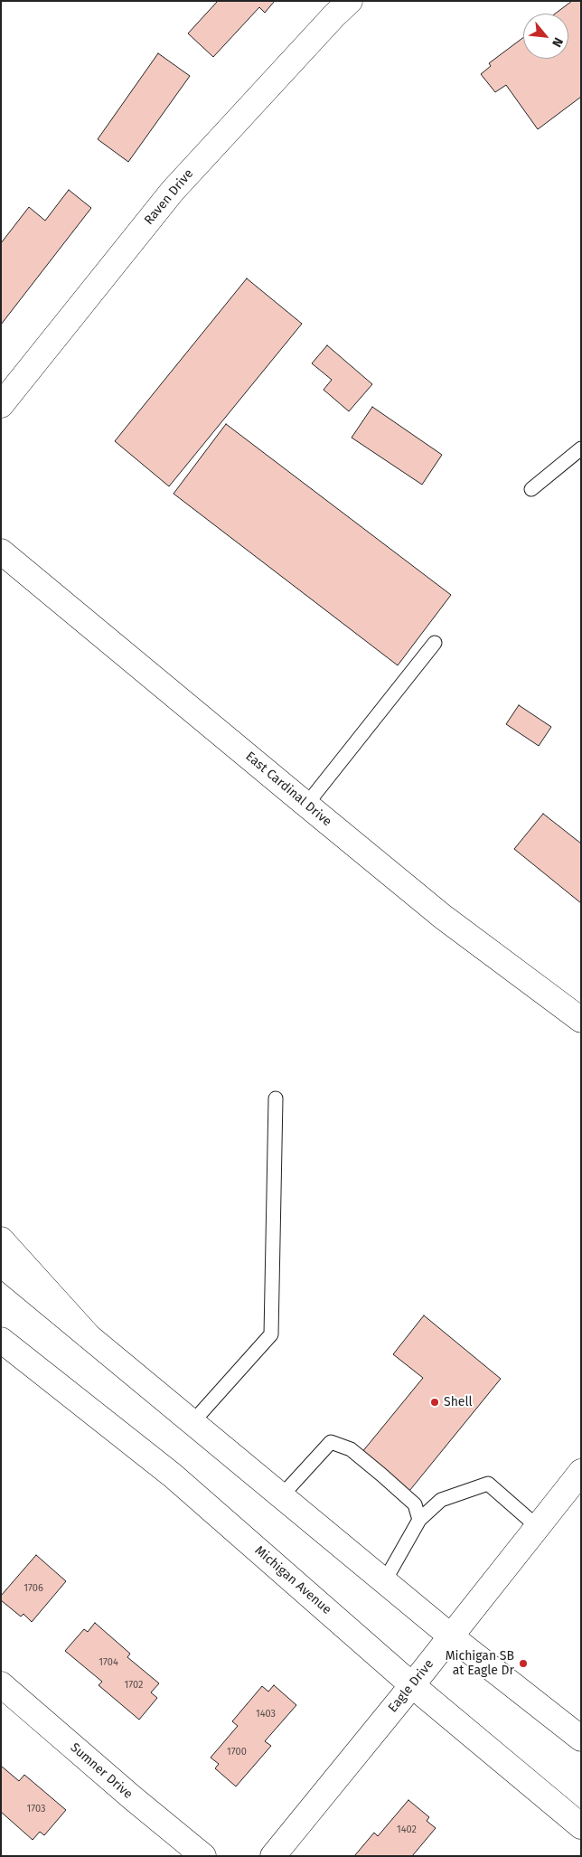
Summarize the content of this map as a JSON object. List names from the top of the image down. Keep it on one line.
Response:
{"streets":{"main road":["Raven Drive","East Cardinal Drive","Michigan Avenue","Eagle Drive","Sumner Drive"]},"crossings":[["Michigan Avenue","Eagle Drive"]],"places":["Shell","Michigan SB at Eagle Dr"],"house_numbers":["1706","1704","1702","1403","1700","1703","1402"],"north":"bottom right"}
